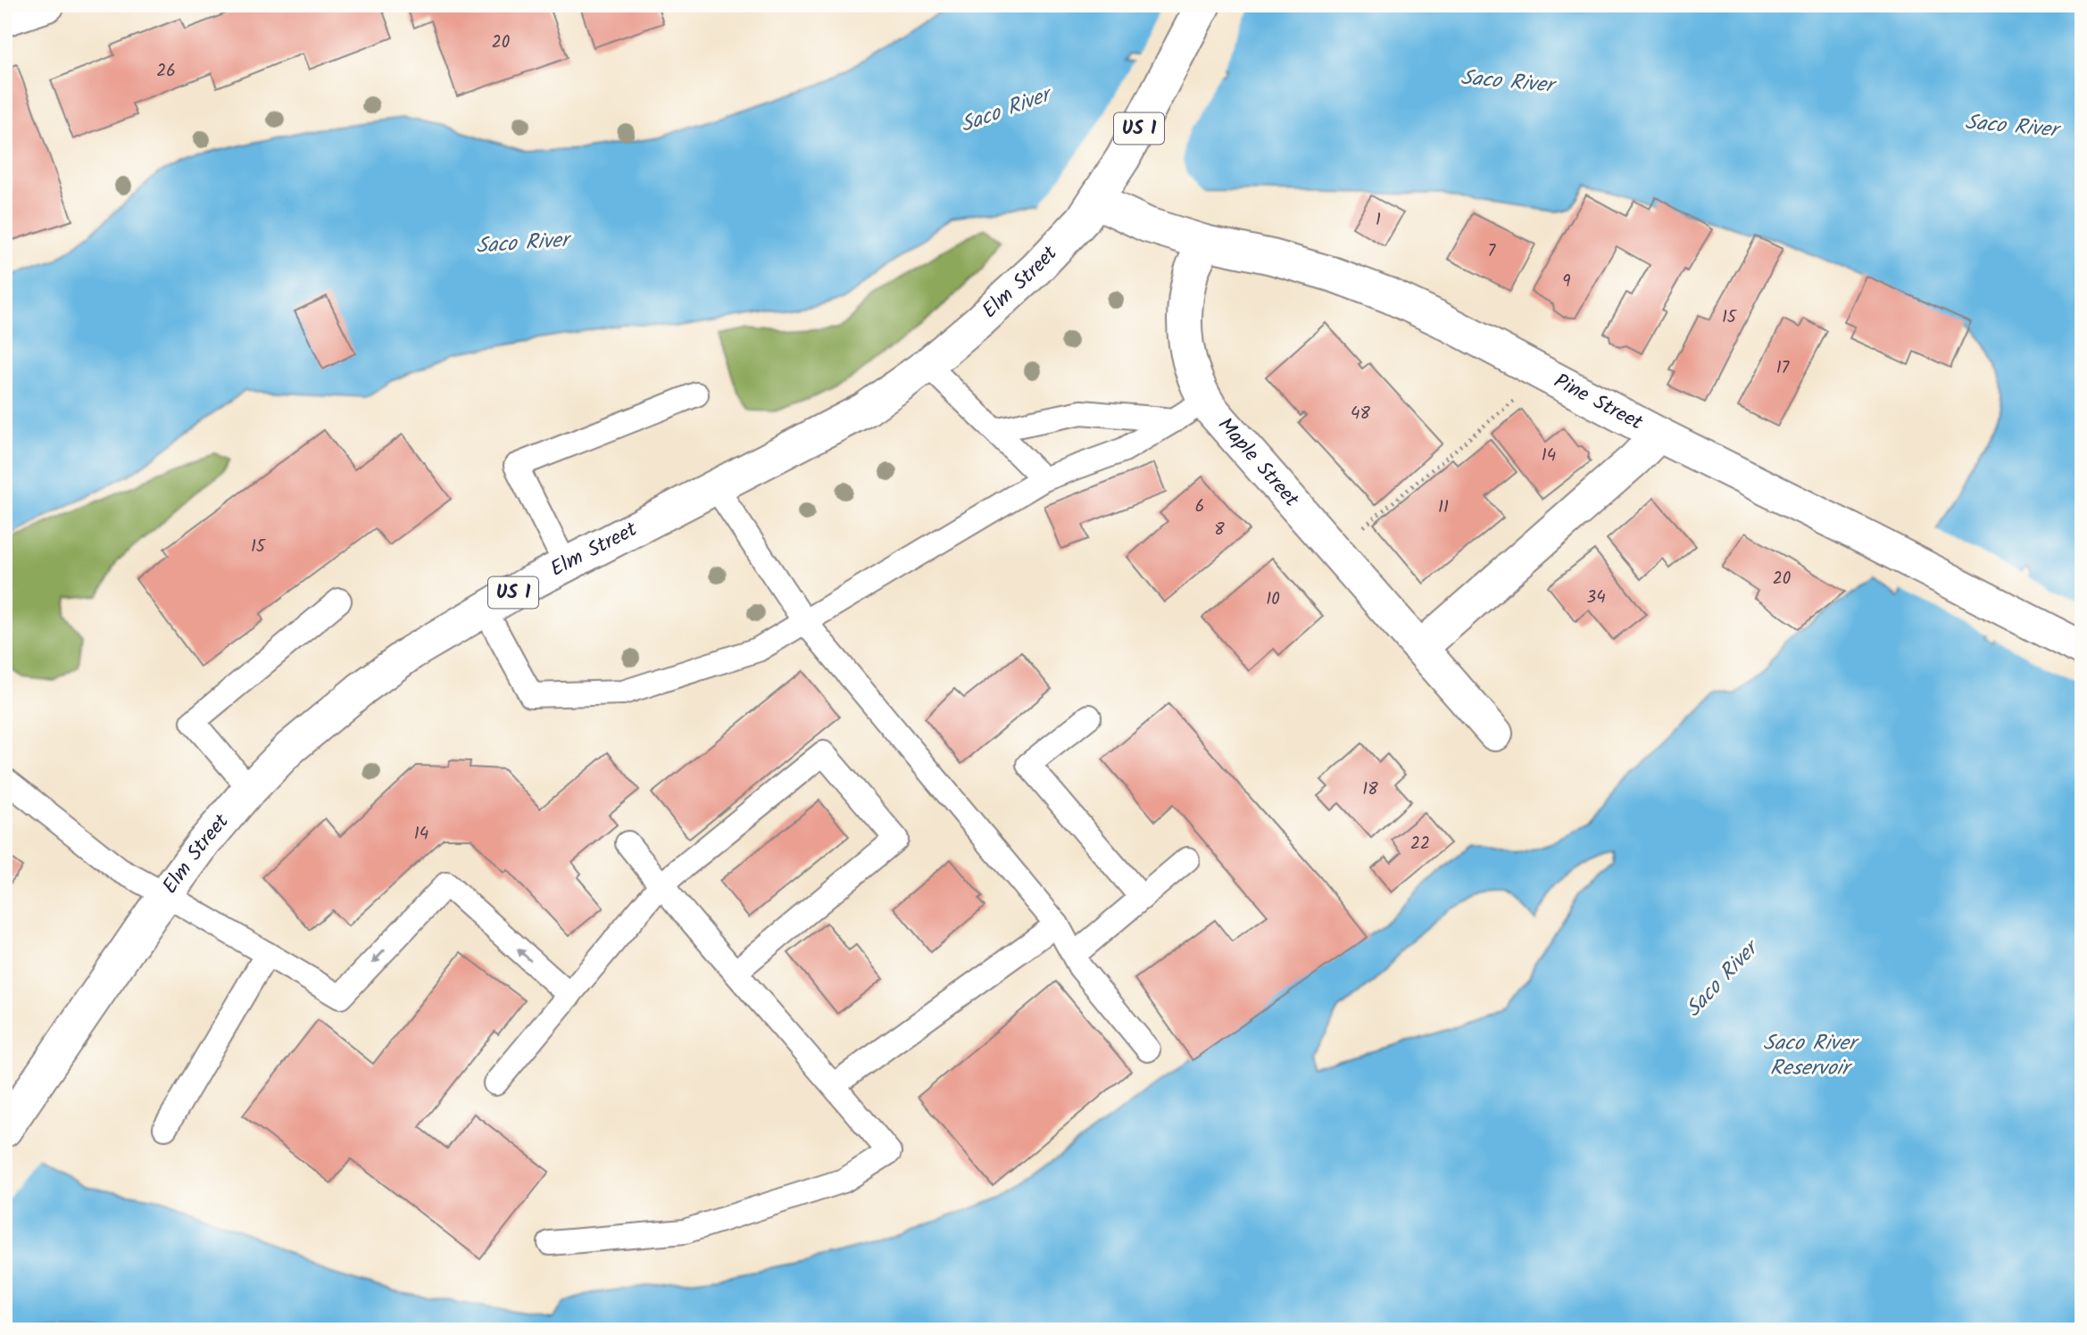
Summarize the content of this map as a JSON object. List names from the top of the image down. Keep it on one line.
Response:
{"streets":{"street":["US 1","Elm Street","Pine Street","Maple Street"]},"crossings":[["Elm Street","Pine Street"],["Pine Street","Maple Street"]],"water":["Saco River","Saco River Reservoir"],"house_numbers":["20","26","1","7","9","15","17","48","14","6","11","8","15","20","34","10","18","14","22"]}
